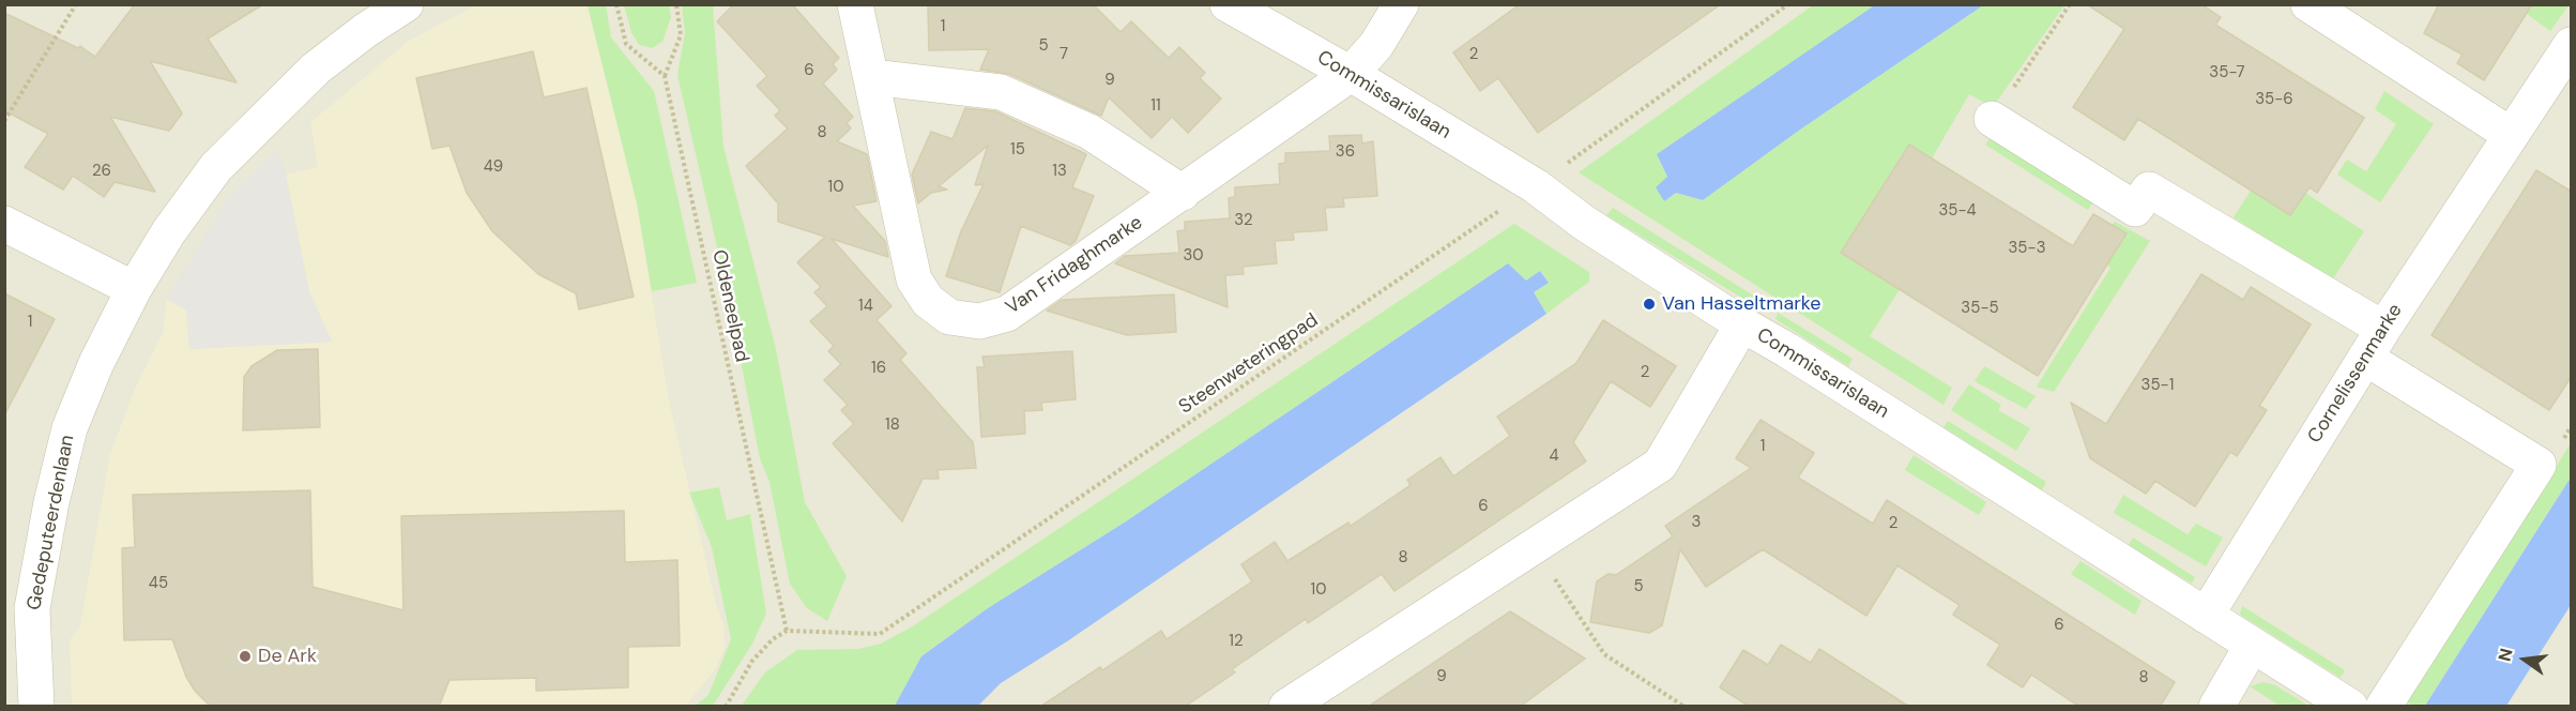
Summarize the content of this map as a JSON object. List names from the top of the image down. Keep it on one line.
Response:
{"streets":{"street":["Commissarislaan","Van Fridaghmarke","Cornelissenmarke","Gedeputeerdenlaan"],"path":["Oldeneelpad","Steenweteringpad"]},"crossings":[["Commissarislaan","Van Fridaghmarke"],["Commissarislaan","Steenweteringpad"],["Commissarislaan","Cornelissenmarke"],["Oldeneelpad","Steenweteringpad"]],"places":["Van Hasseltmarke","De Ark"],"house_numbers":["1","5","7","2","6","35-7","9","35-6","11","8","15","36","49","26","13","10","35-4","32","35-3","30","14","35-5","1","16","2","35-1","18","1","4","6","3","2","8","45","5","10","6","12","9","8"],"north":"left"}
